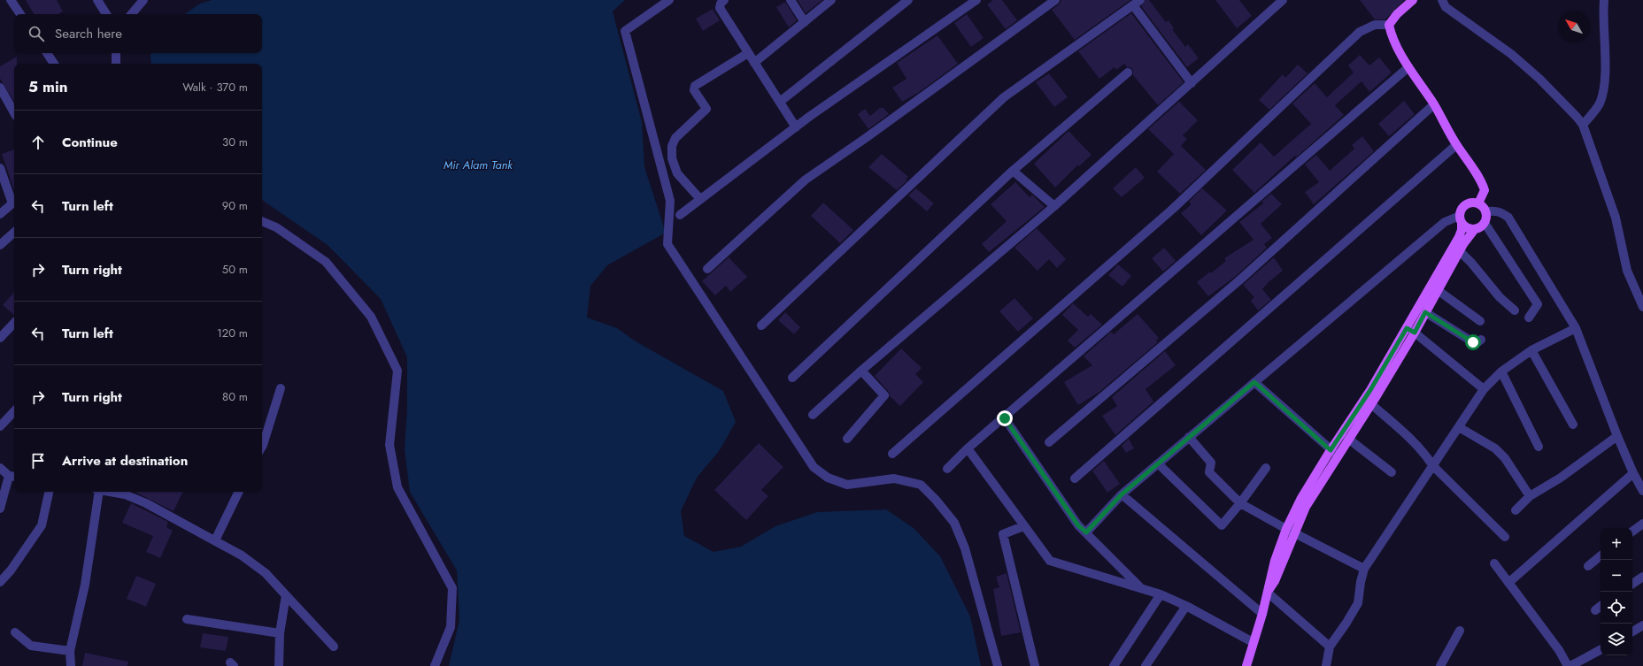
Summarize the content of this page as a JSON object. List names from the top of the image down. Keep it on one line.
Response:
{"water":["Mir Alam Tank"],"north":"top left","page":{"search":"Search here","heading":["5 min","Walk · 370 m"],"list":[["Continue","30 m"],["Turn left","90 m"],["Turn right","50 m"],["Turn left","120 m"],["Turn right","80 m"],"Arrive at destination"],"map_buttons":["+","−"]}}
